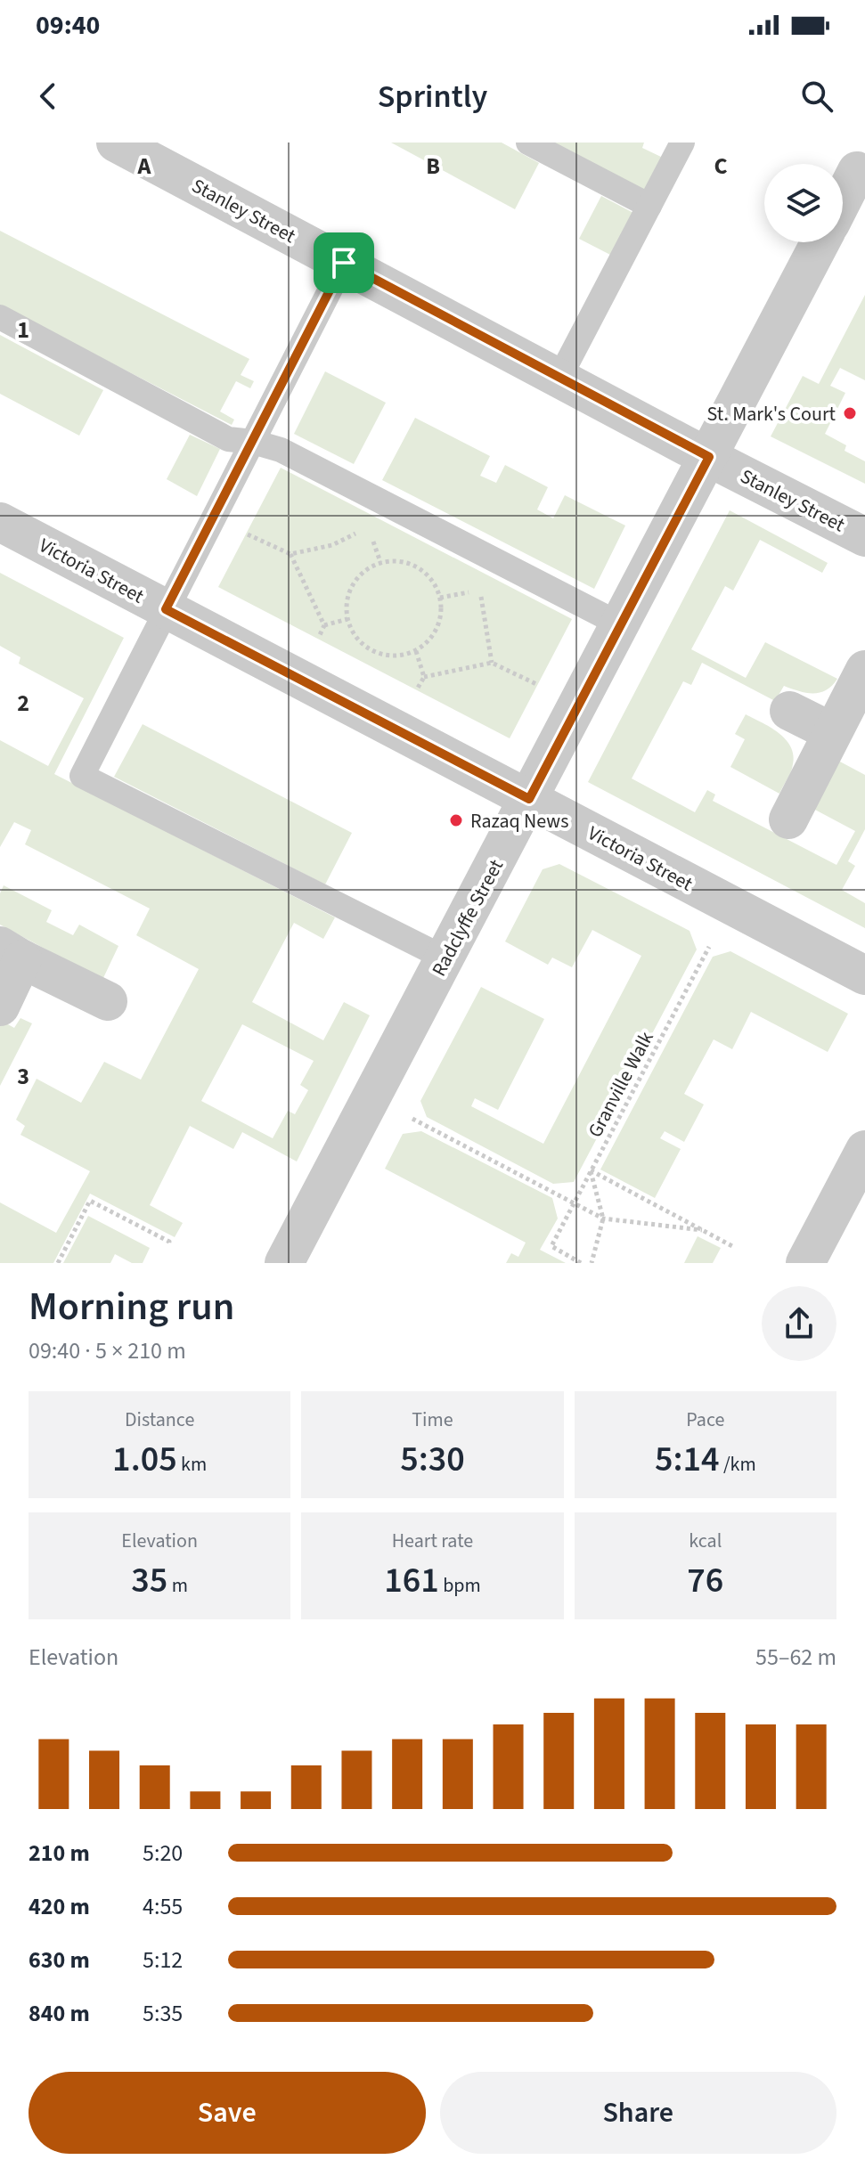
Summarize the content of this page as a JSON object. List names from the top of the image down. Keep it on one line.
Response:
{"streets":{"street":["Stanley Street","Victoria Street","Radclyffe Street"],"path":["Granville Walk"]},"crossings":[["Stanley Street","Radclyffe Street"],["Victoria Street","Radclyffe Street"],["Victoria Street","Granville Walk"]],"places":["St. Mark's Court","Razaq News"],"page":{"status":"09:40","header":"Sprintly","heading":["Morning run","09:40 · 5 × 210 m"],"stats":[["Distance","1.05 km"],["Time","5:30"],["Pace","5:14 /km"],["Elevation","35 m"],["Heart rate","161 bpm"],["kcal","76"]],"chart":["Elevation","55–62 m"],"list":[{"name":"210 m","note":"5:20"},{"name":"420 m","note":"4:55"},{"name":"630 m","note":"5:12"},{"name":"840 m","note":"5:35"}],"buttons":["Save","Share"]},"grid":{"columns":["A","B","C"],"rows":["1","2","3"]}}
